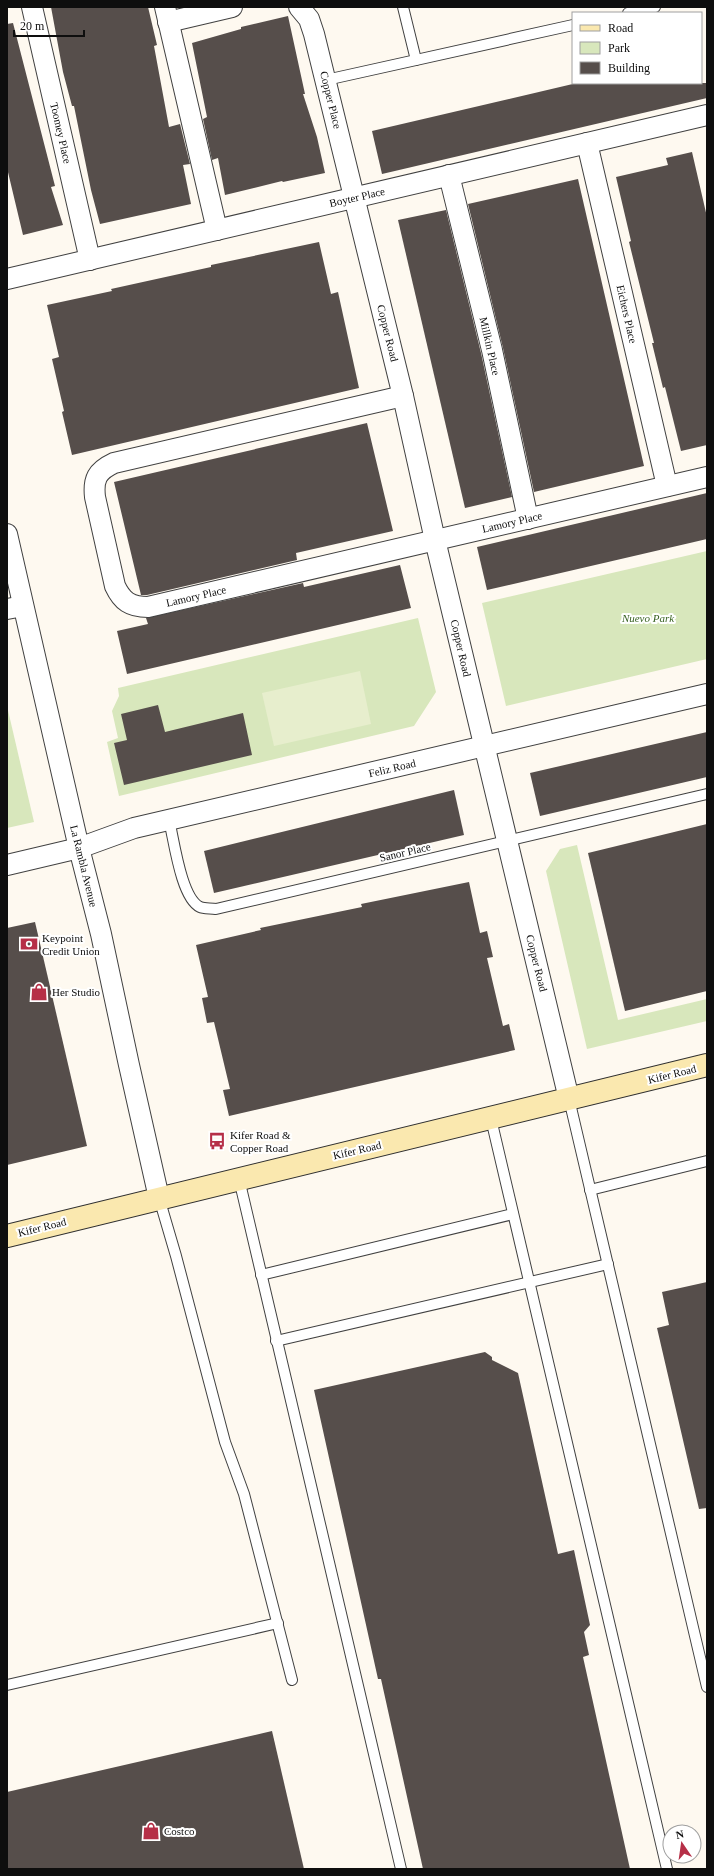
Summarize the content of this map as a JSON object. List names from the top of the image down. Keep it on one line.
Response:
{"streets":{"main road":["Kifer Road"],"street":["Copper Place","Toomey Place","Boyter Place","Eichers Place","Copper Road","Millkin Place","Lamory Place","Feliz Road","La Rambla Avenue"],"lane":["Sanor Place"]},"crossings":[["Copper Place","Boyter Place"],["Copper Place","Copper Road"],["Toomey Place","Boyter Place"],["Boyter Place","Eichers Place"],["Boyter Place","Copper Road"],["Boyter Place","Millkin Place"],["Eichers Place","Lamory Place"],["Copper Road","Lamory Place"],["Copper Road","Feliz Road"],["Copper Road","Sanor Place"],["Copper Road","Kifer Road"],["Millkin Place","Lamory Place"],["Feliz Road","Sanor Place"],["Feliz Road","La Rambla Avenue"],["La Rambla Avenue","Kifer Road"]],"parks":["Nuevo Park"],"places":{"bank":["Keypoint Credit Union"],"shop":["Her Studio","Costco"],"bus stop":["Kifer Road & Copper Road"]},"legend":["Road","Park","Building"],"scale_bar":"20 m","north":"top"}
